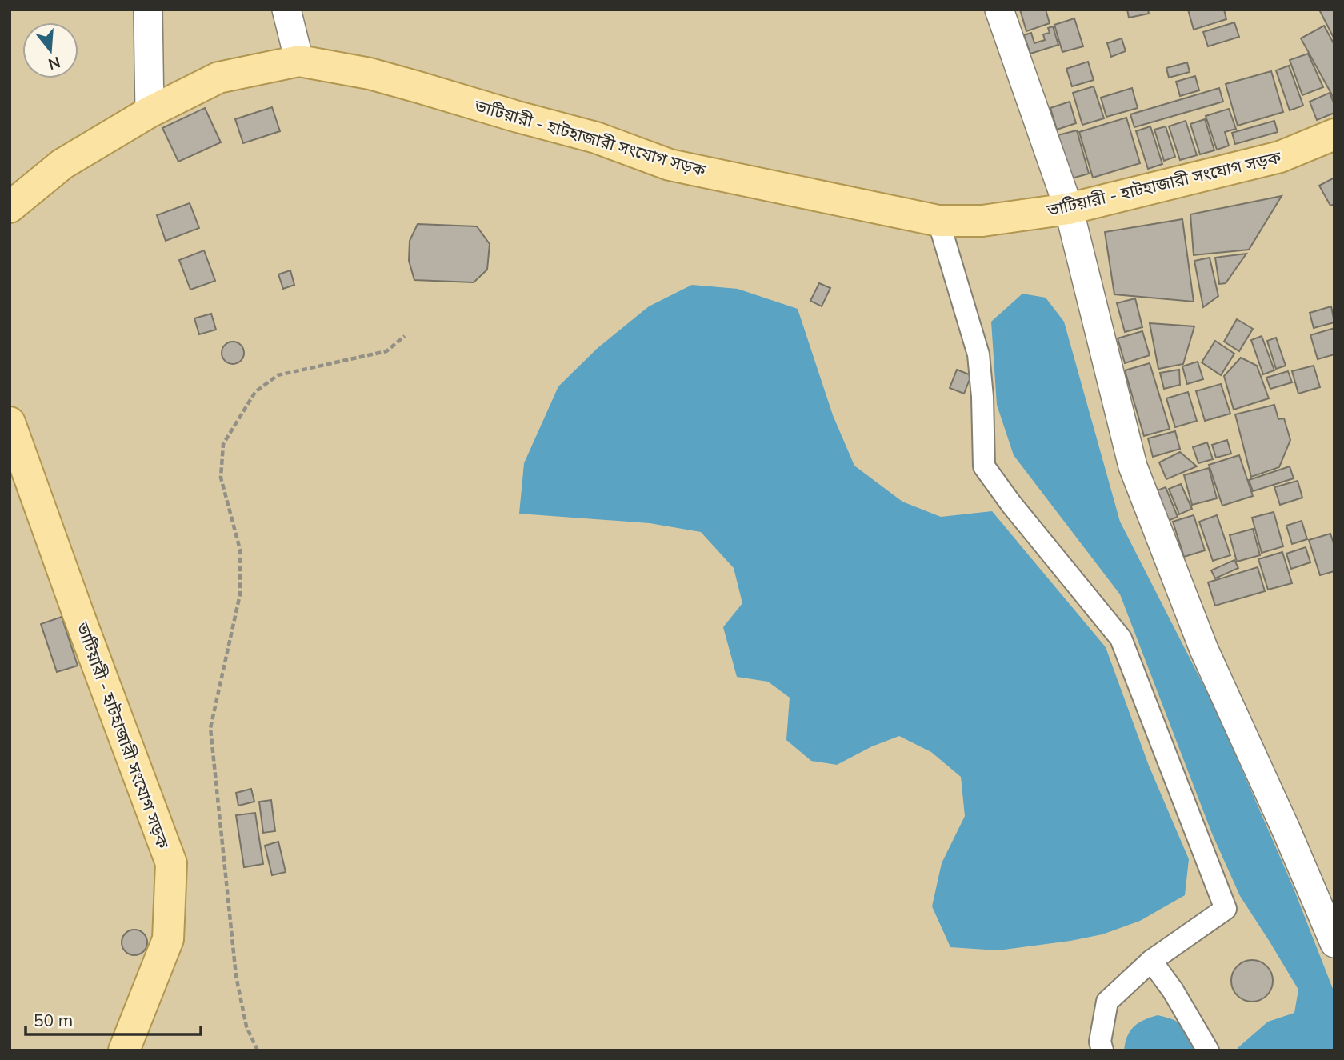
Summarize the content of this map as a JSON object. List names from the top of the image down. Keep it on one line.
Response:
{"streets":{"main road":["ভাটিয়ারী - হাটহাজারী সংযোগ সড়ক"]},"scale_bar":"50 m","north":"bottom"}
